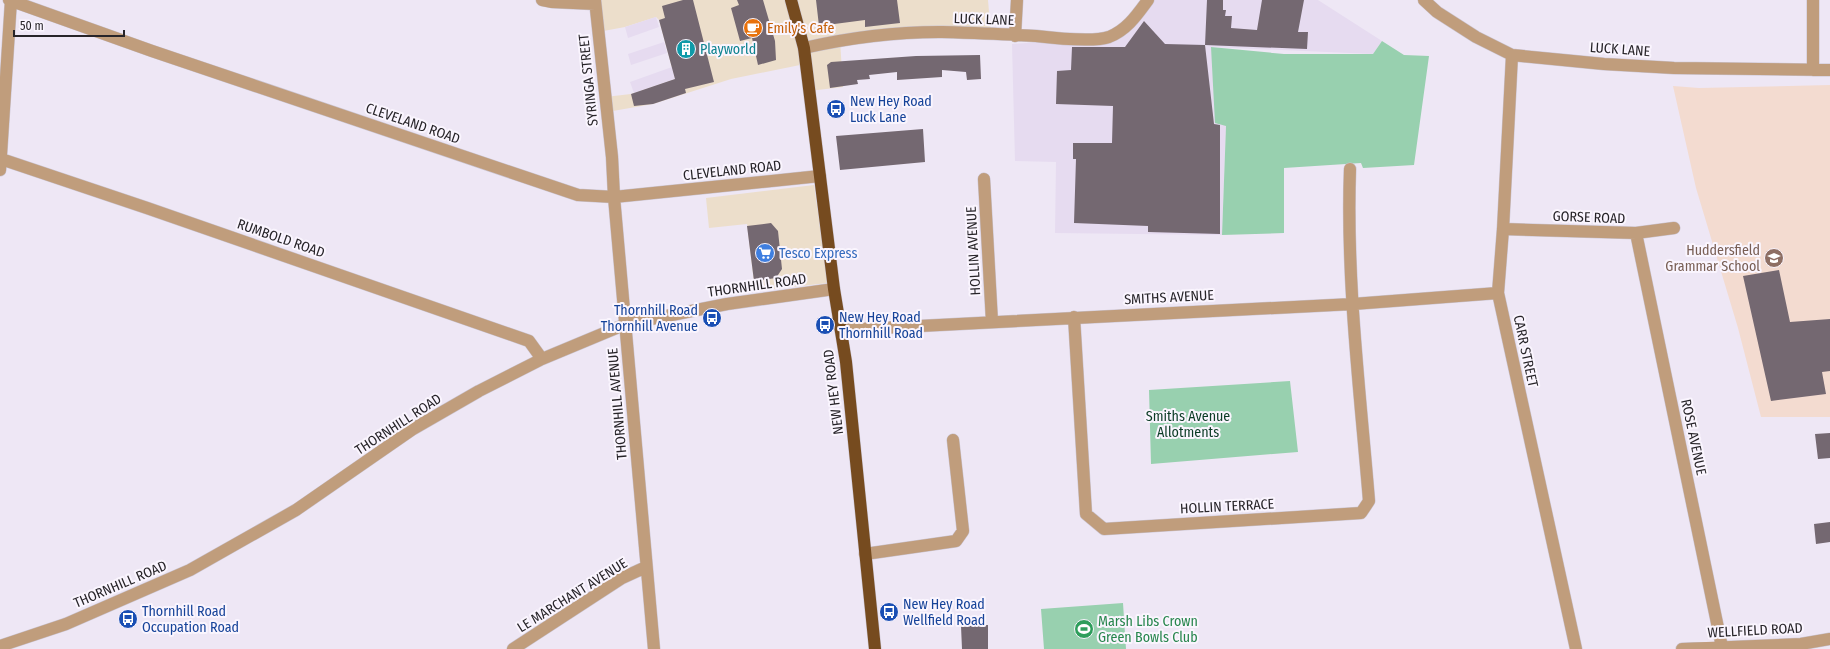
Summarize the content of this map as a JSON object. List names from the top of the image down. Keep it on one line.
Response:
{"streets":{"highway":["NEW HEY ROAD"],"street":["LUCK LANE","SYRINGA STREET","CLEVELAND ROAD","GORSE ROAD","RUMBOLD ROAD","HOLLIN AVENUE","THORNHILL ROAD","SMITHS AVENUE","CARR STREET","THORNHILL AVENUE","ROSE AVENUE","HOLLIN TERRACE","LE MARCHANT AVENUE","WELLFIELD ROAD"]},"crossings":[["LUCK LANE","CARR STREET"],["LUCK LANE","NEW HEY ROAD"],["SYRINGA STREET","THORNHILL AVENUE"],["CLEVELAND ROAD","NEW HEY ROAD"],["CLEVELAND ROAD","THORNHILL AVENUE"],["GORSE ROAD","CARR STREET"],["GORSE ROAD","ROSE AVENUE"],["RUMBOLD ROAD","THORNHILL ROAD"],["HOLLIN AVENUE","SMITHS AVENUE"],["THORNHILL ROAD","NEW HEY ROAD"],["THORNHILL ROAD","THORNHILL AVENUE"],["SMITHS AVENUE","CARR STREET"],["SMITHS AVENUE","NEW HEY ROAD"],["SMITHS AVENUE","HOLLIN TERRACE"],["THORNHILL AVENUE","LE MARCHANT AVENUE"],["ROSE AVENUE","WELLFIELD ROAD"]],"parks":["Smiths Avenue Allotments"],"places":{"cafe":["Emily's Cafe"],"building":["Playworld"],"bus stop":["New Hey Road Luck Lane","Thornhill Road Thornhill Avenue","New Hey Road Thornhill Road","New Hey Road Wellfield Road","Thornhill Road Occupation Road"],"supermarket":["Tesco Express"],"school or university":["Huddersfield Grammar School"],"sports":["Marsh Libs Crown Green Bowls Club"]},"scale_bar":"50 m"}
